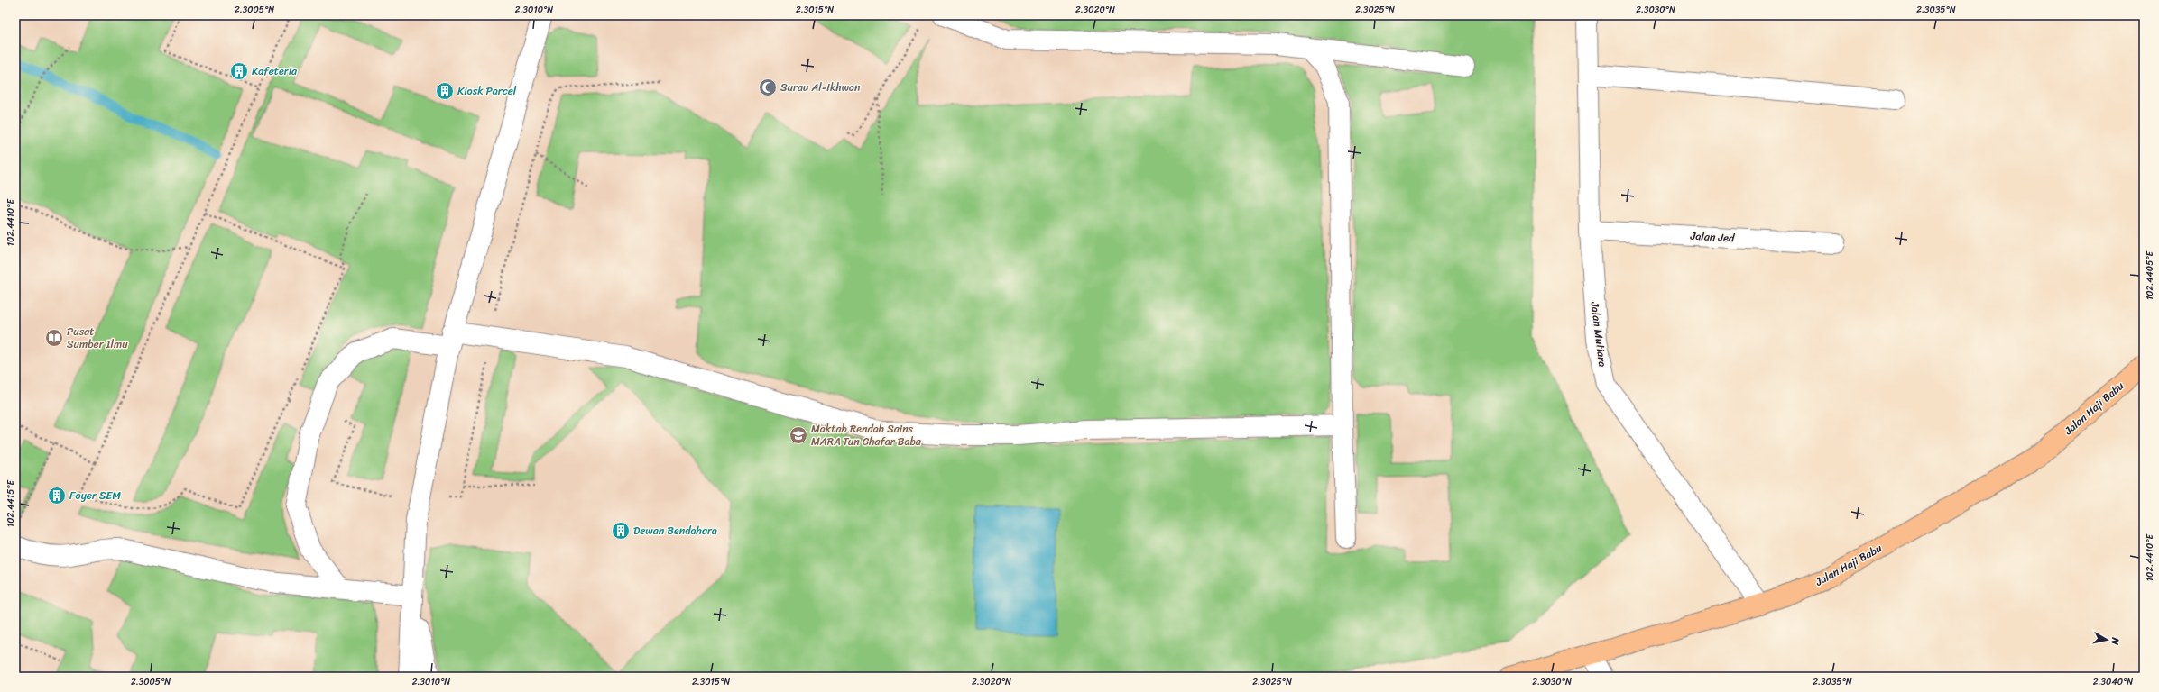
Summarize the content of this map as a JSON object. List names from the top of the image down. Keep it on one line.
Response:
{"streets":{"main road":["Jalan Haji Babu"],"street":["Jalan Jed","Jalan Mutiara"]},"crossings":[["Jalan Jed","Jalan Mutiara"],["Jalan Mutiara","Jalan Haji Babu"]],"places":{"building":["Kafeteria","Kiosk Parcel","Foyer SEM","Dewan Bendahara"],"mosque":["Surau Al-Ikhwan"],"library":["Pusat Sumber Ilmu"],"school or university":["Maktab Rendah Sains MARA Tun Ghafar Baba"]},"north":"right","coordinates":["2.3005°N","2.3010°N","2.3015°N","2.3020°N","2.3025°N","2.3030°N","2.3035°N","102.4410°E","102.4405°E","102.4415°E","2.3040°N"]}
